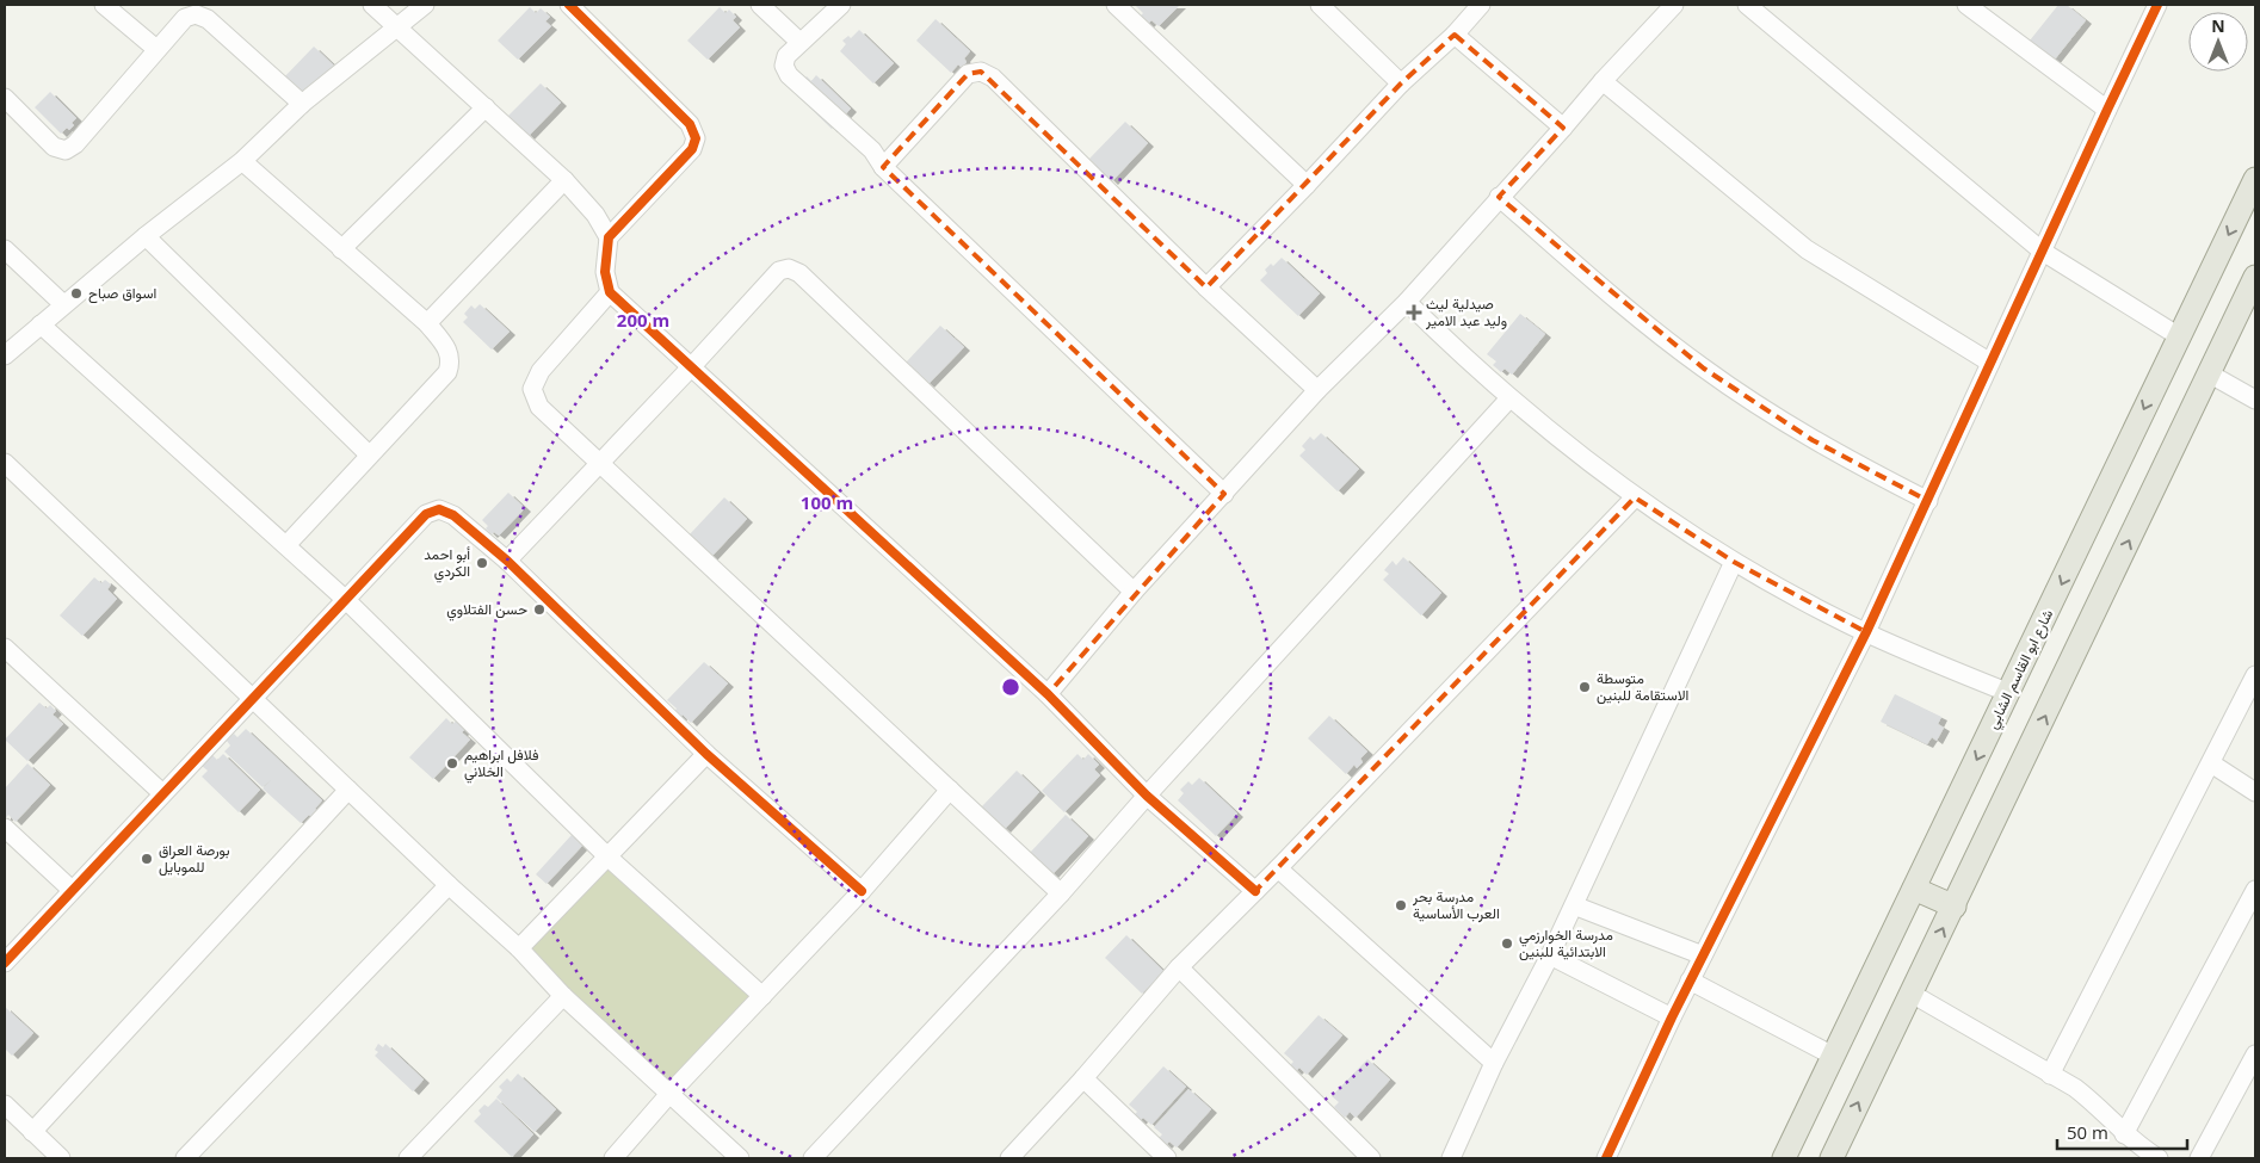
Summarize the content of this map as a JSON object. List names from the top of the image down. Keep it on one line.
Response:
{"streets":{"main road":["شارع ابو القاسم الشابي"]},"places":{"other":["اسواق صباح","أبو احمد الكردي","حسن الفتلاوي","متوسطة الاستقامة للبنين","فلافل ابراهيم الخلاني","بورصة العراق للموبايل","مدرسة بحر العرب الأساسية","مدرسة الخوارزمي الابتدائية للبنين"],"health":["صيدلية ليث وليد عبد الامير"]},"scale_bar":"50 m","north":"top","rings":["200 m","100 m"]}
